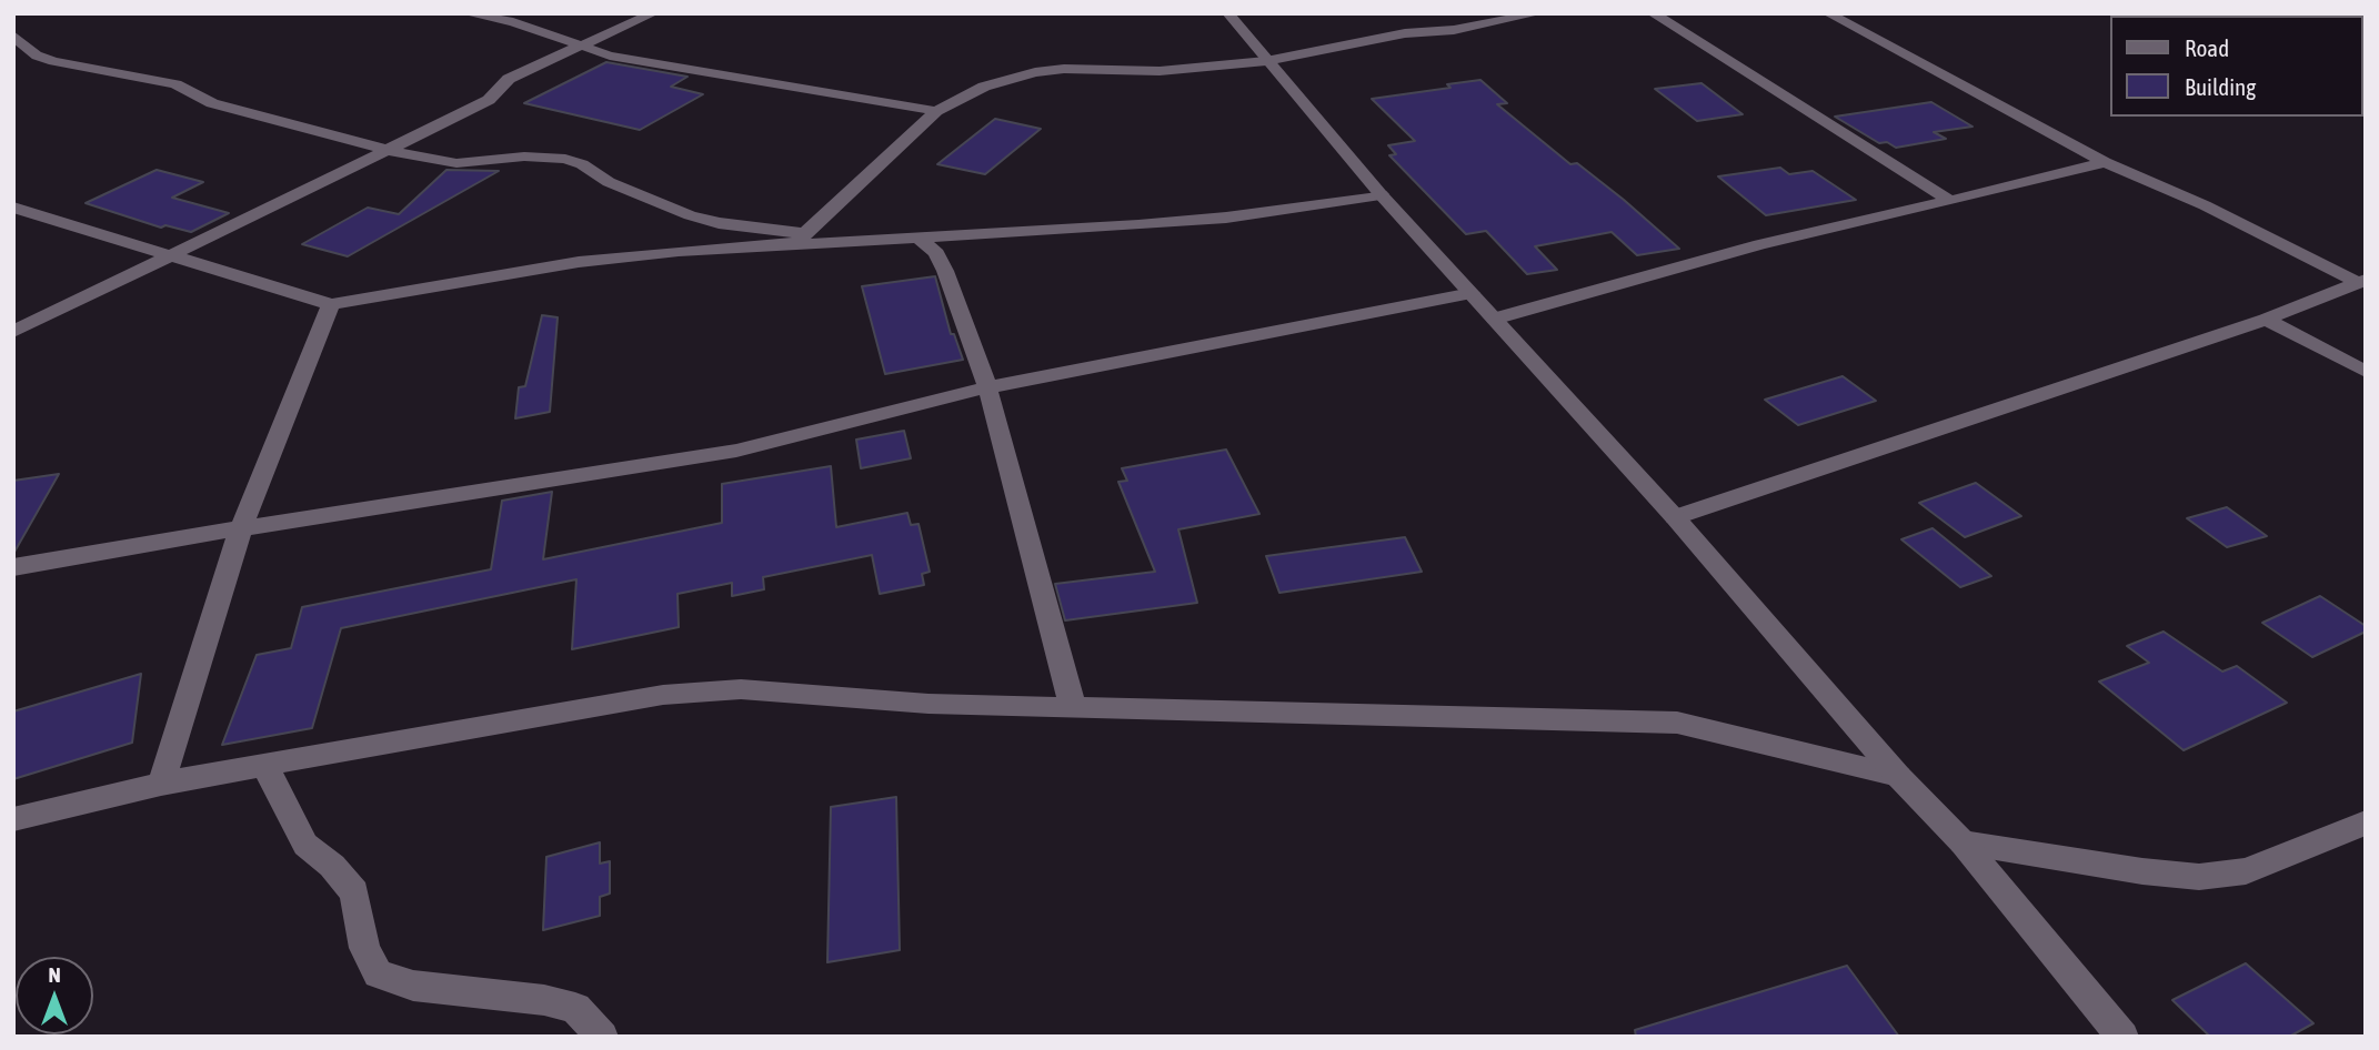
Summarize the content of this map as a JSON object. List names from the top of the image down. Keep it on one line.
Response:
{"legend":["Road","Building"],"north":"top"}
